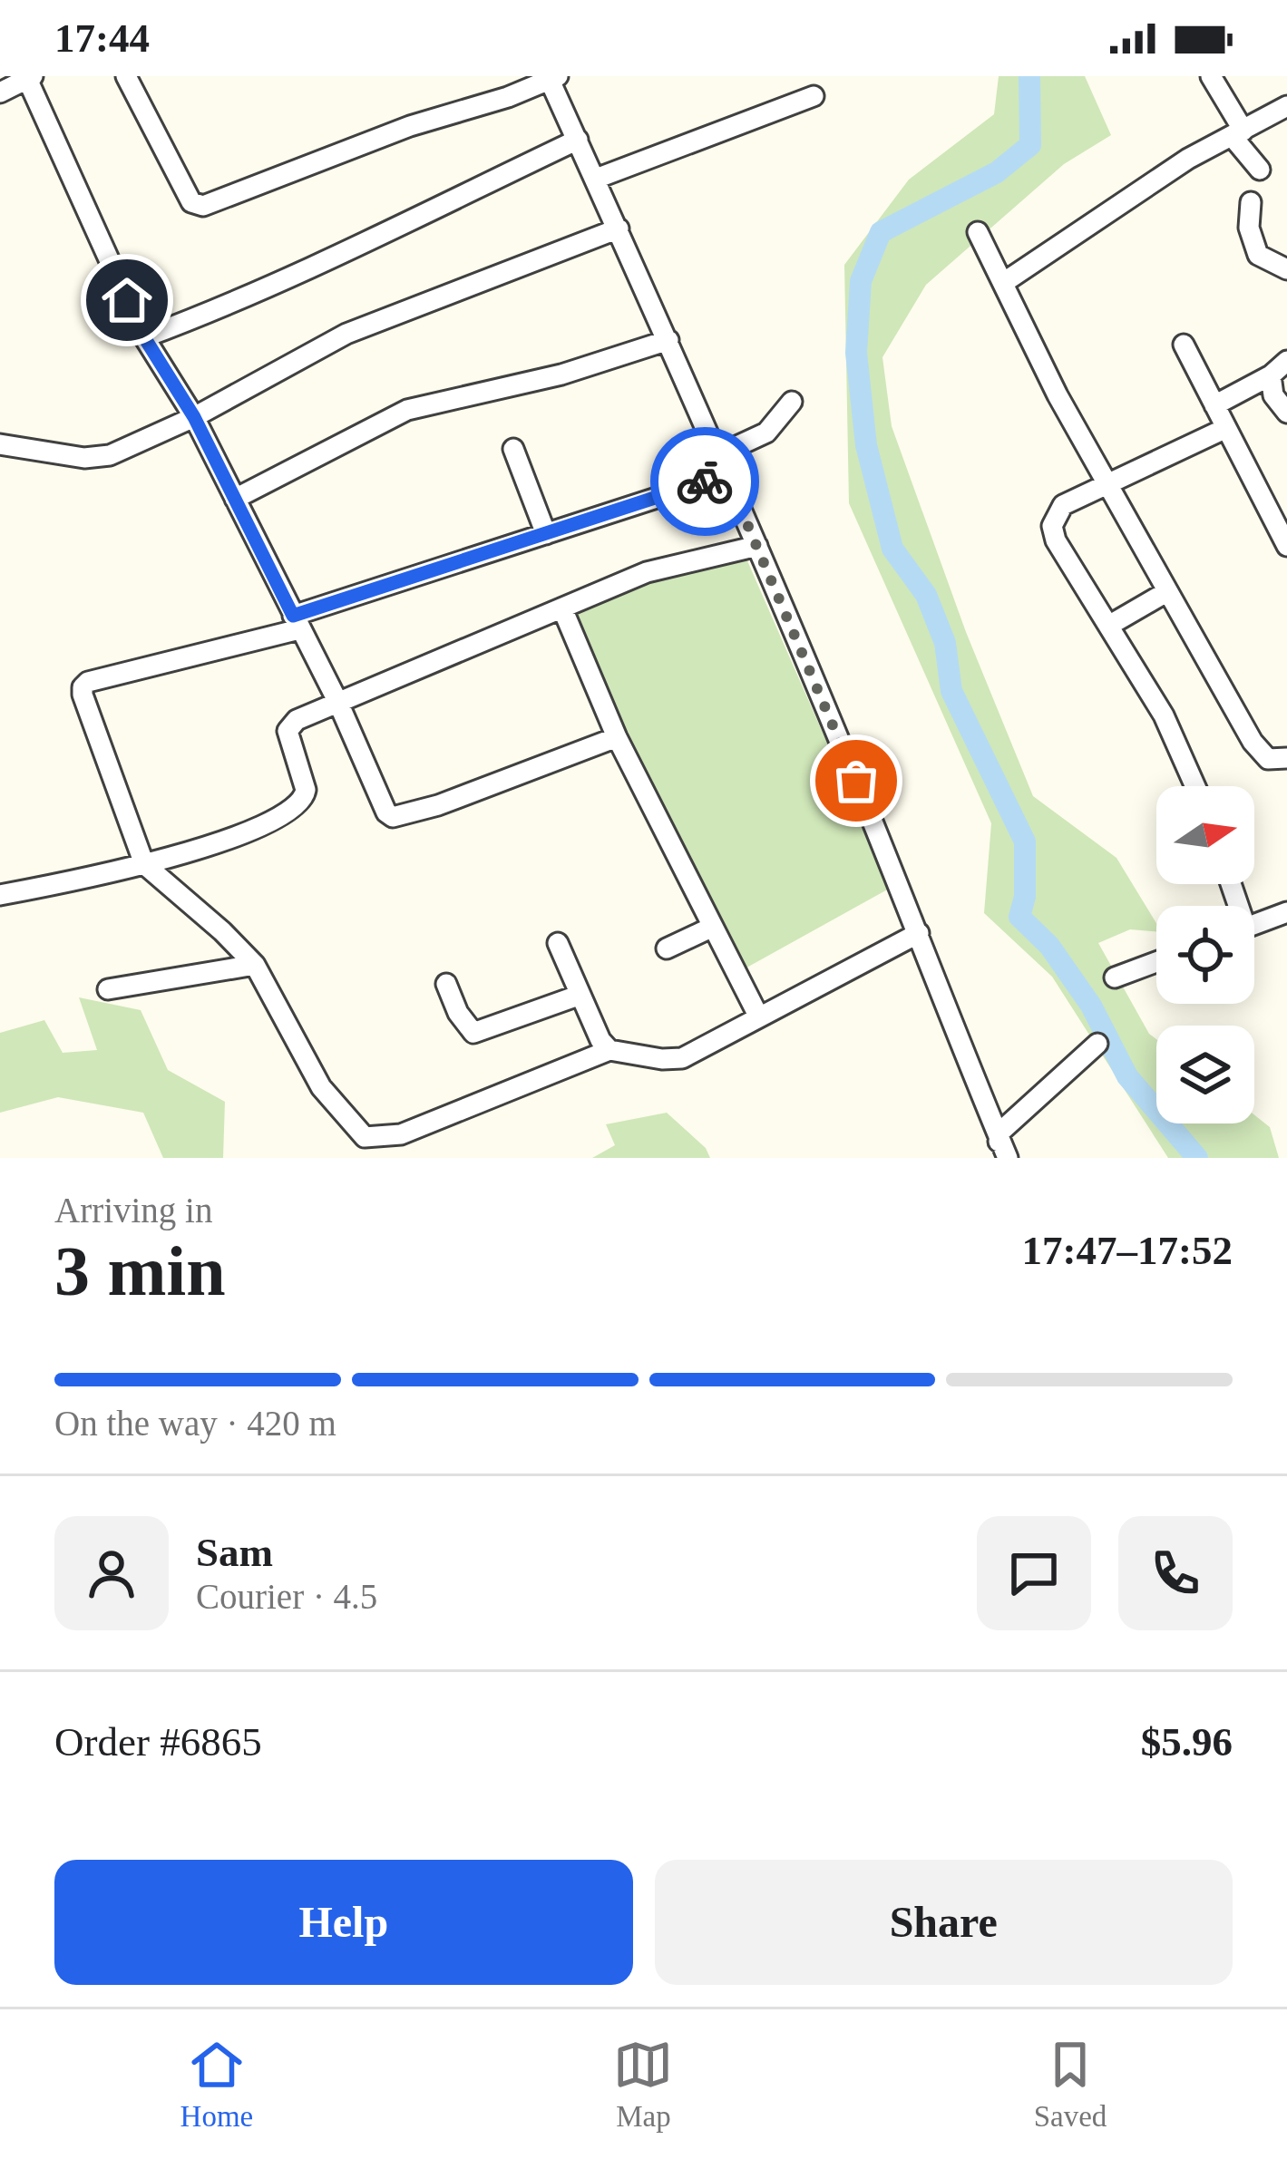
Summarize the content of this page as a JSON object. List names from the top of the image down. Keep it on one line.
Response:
{"north":"right","page":{"status":"17:44","heading":["3 min","Arriving in","17:47–17:52"],"panel":["Sam","Courier · 4.5","Order #6865","$5.96"],"bar":"On the way · 420 m","buttons":["Help","Share"],"tabs":["Home","Map","Saved"]}}
